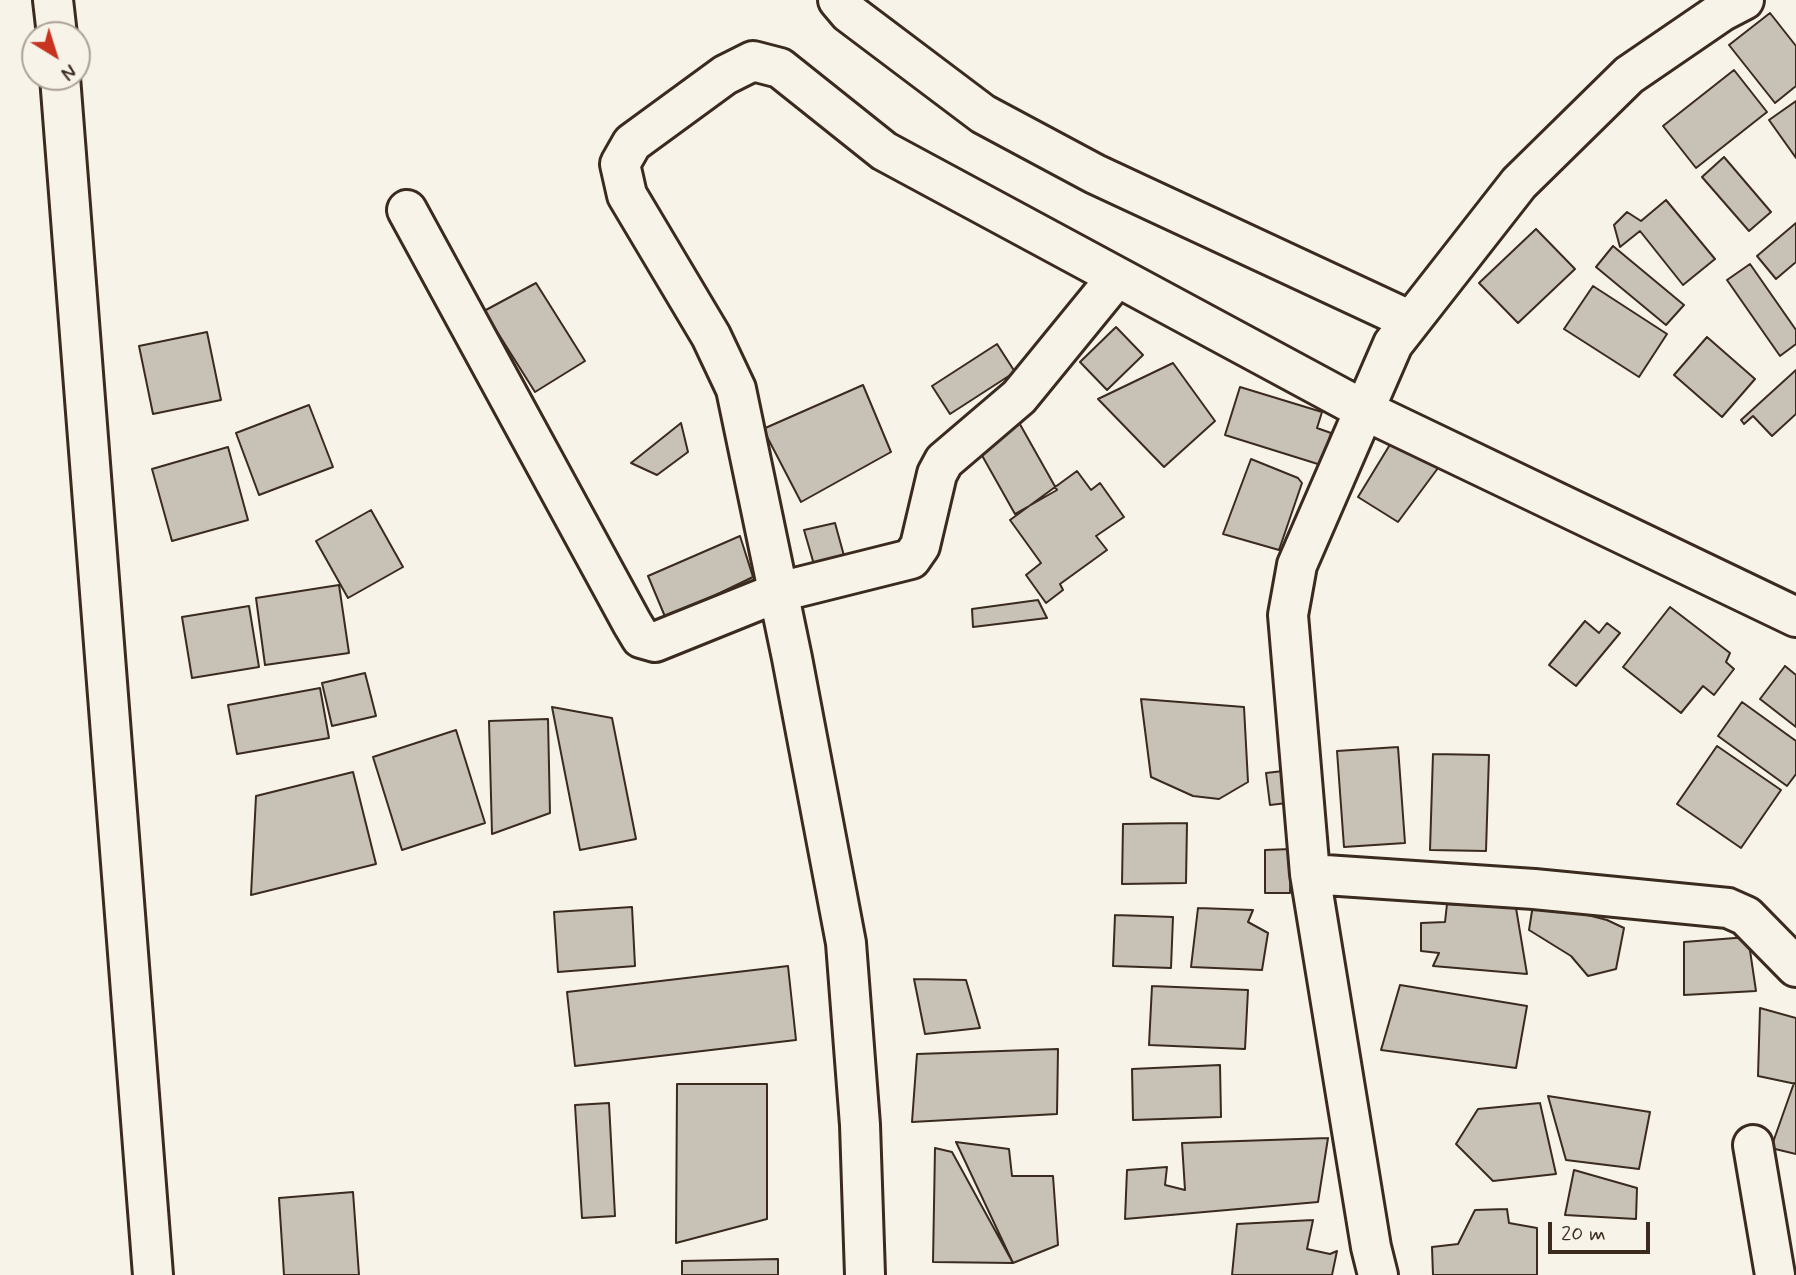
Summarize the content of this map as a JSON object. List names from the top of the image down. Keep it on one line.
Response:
{"scale_bar":"20 m","north":"bottom right"}
